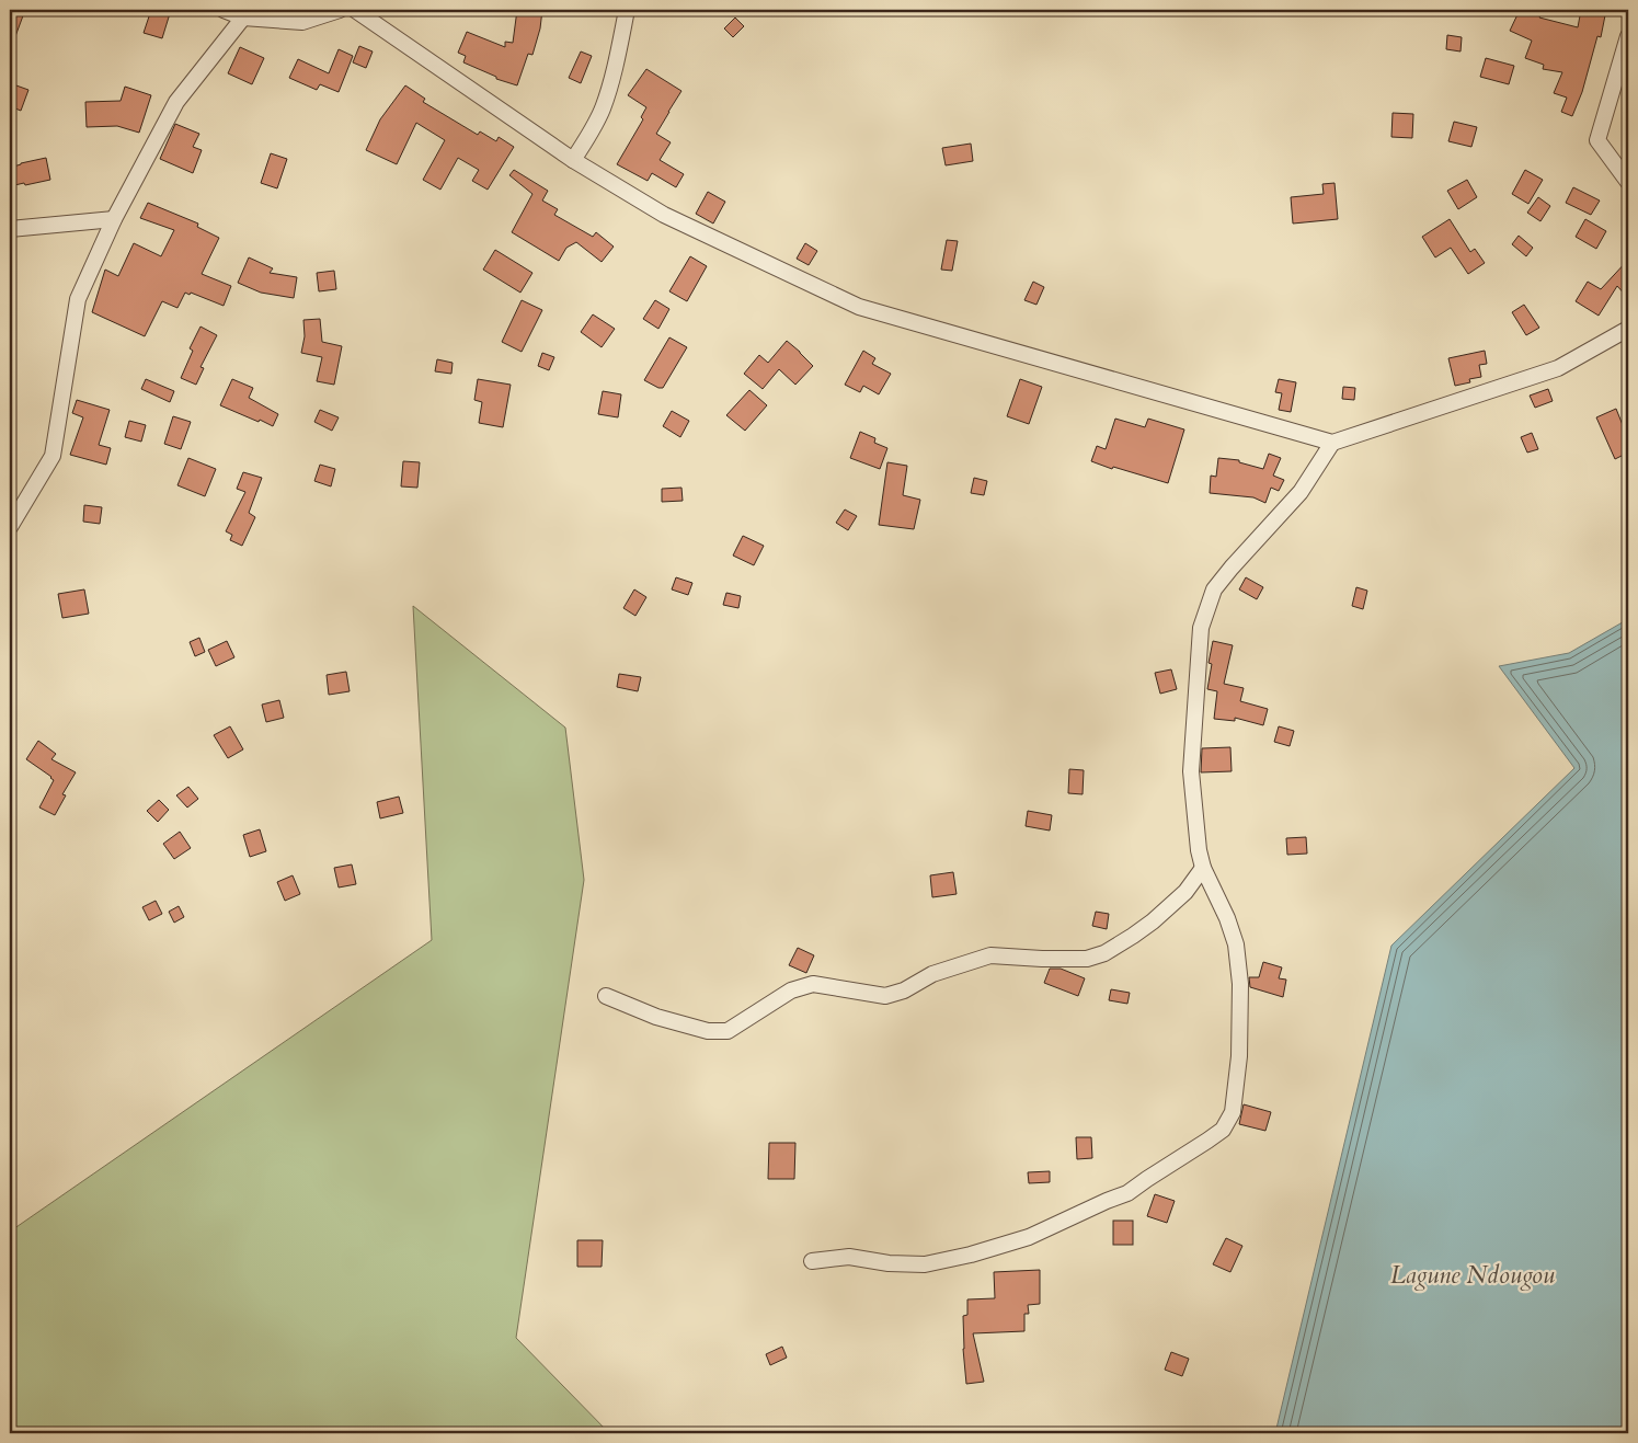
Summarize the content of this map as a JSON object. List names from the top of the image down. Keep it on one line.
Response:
{"water":["Lagune Ndougou"]}
